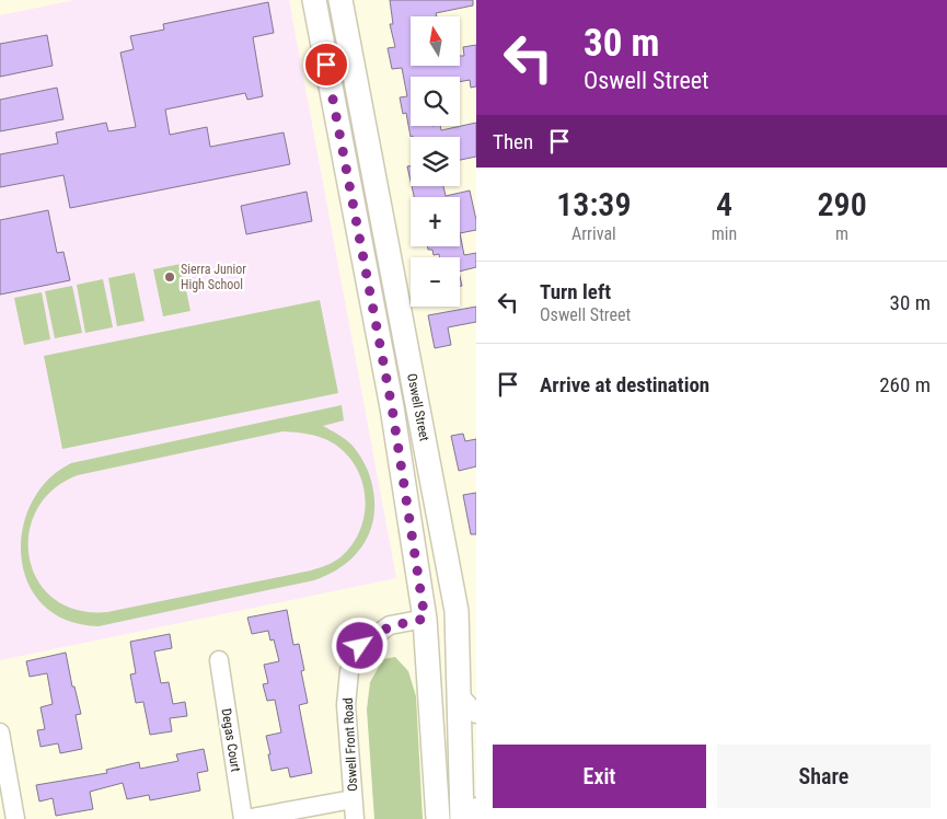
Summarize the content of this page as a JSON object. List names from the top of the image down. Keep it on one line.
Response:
{"streets":{"main road":["Oswell Street"],"street":["Degas Court","Oswell Front Road"]},"crossings":[["Oswell Street","Oswell Front Road"]],"places":["Sierra Junior High School"],"north":"top","page":{"turn":["30 m","Oswell Street"],"map_buttons":["+","−"],"then":"Then","eta":["13:39","Arrival","4","min","290","m"],"list":[{"name":"Turn left","note":"Oswell Street","value":"30 m"},{"name":"Arrive at destination","value":"260 m"}],"buttons":["Exit","Share"]}}
